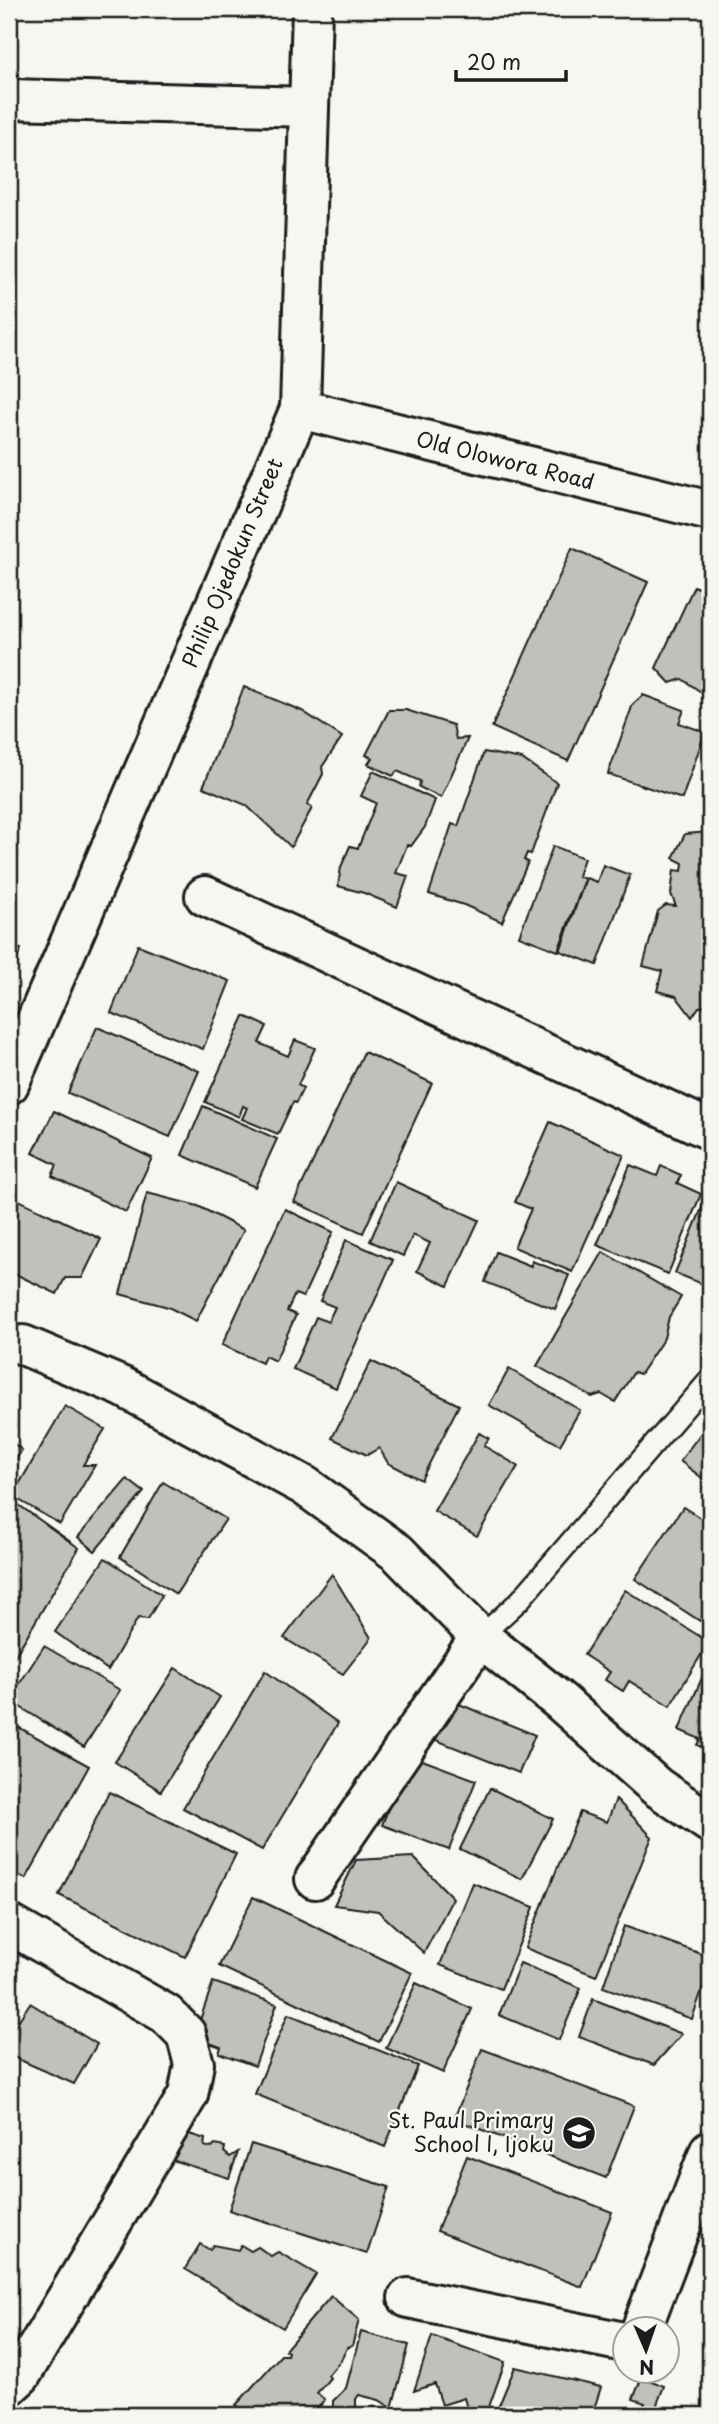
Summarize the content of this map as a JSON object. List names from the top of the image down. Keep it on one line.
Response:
{"streets":{"street":["Old Olowora Road","Philip Ojedokun Street"]},"crossings":[["Old Olowora Road","Philip Ojedokun Street"]],"places":{"school or university":["St. Paul Primary School I, Ijoku"]},"scale_bar":"20 m","north":"bottom"}
